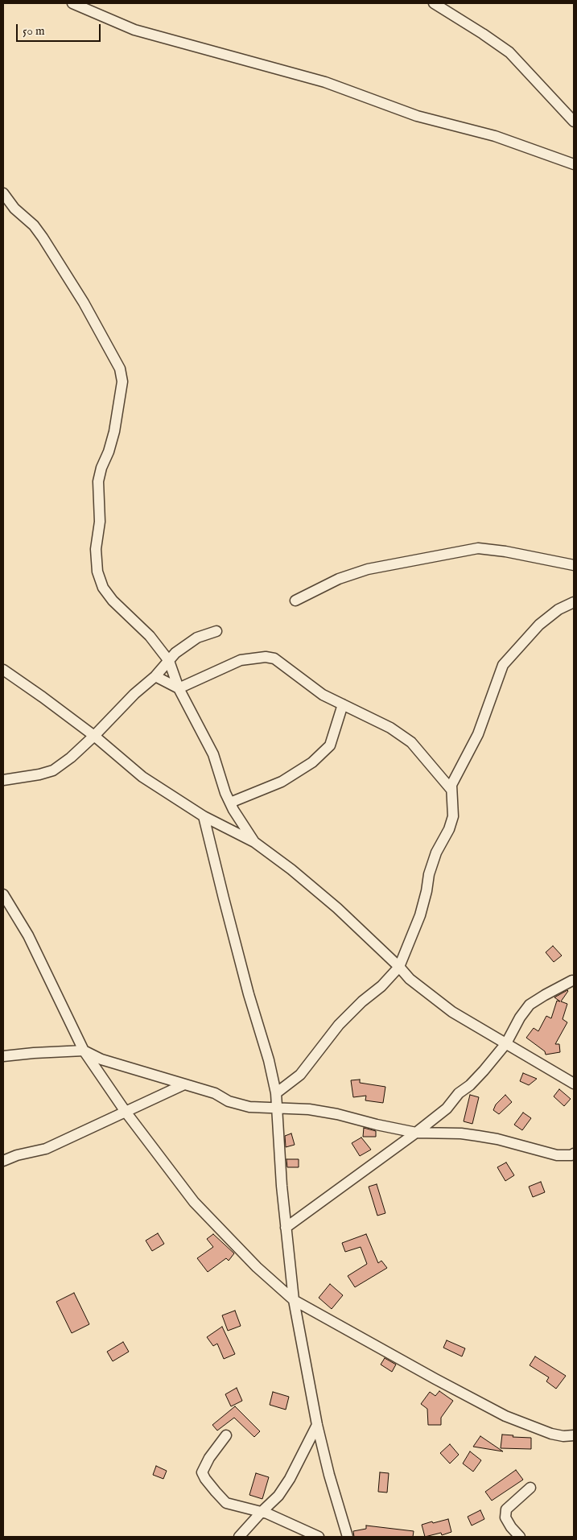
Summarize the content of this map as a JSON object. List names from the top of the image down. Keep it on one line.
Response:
{"scale_bar":"50 m"}
